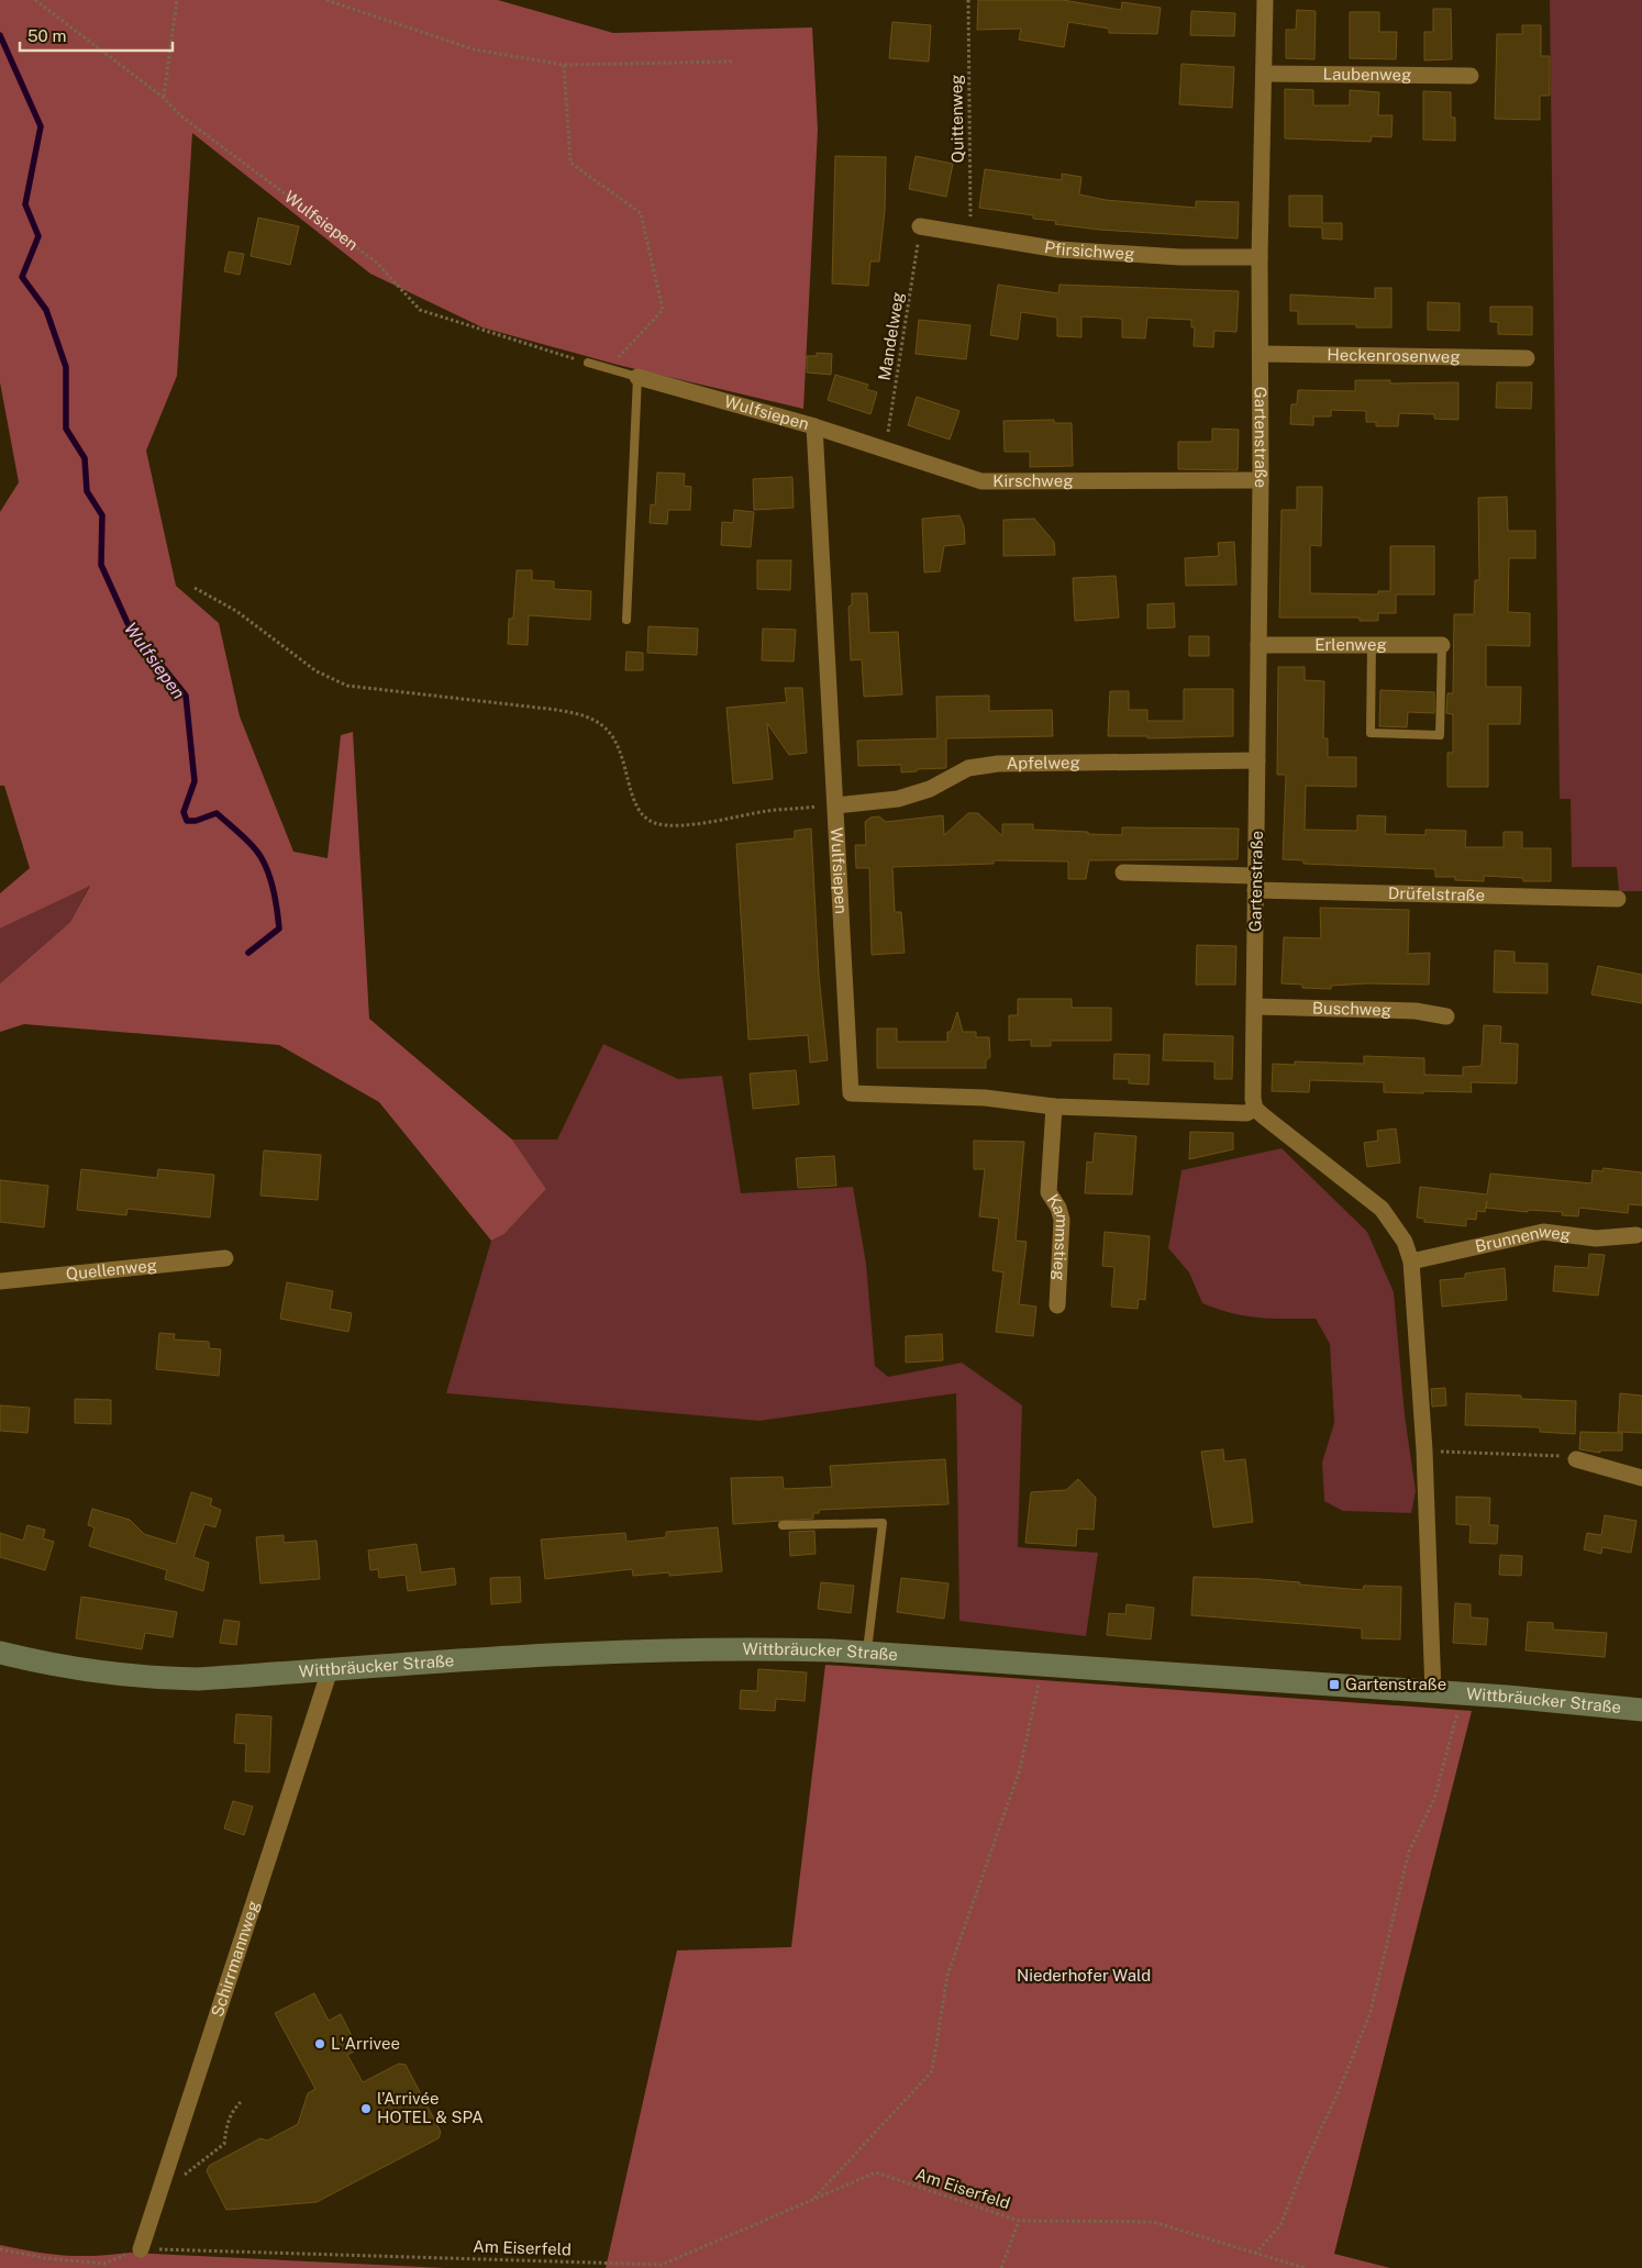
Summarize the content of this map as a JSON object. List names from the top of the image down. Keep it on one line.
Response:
{"streets":{"main road":["Wittbräucker Straße"],"street":["Laubenweg","Wulfsiepen","Pfirsichweg","Heckenrosenweg","Gartenstraße","Kirschweg","Erlenweg","Apfelweg","Drüfelstraße","Buschweg","Kammstieg","Brunnenweg","Quellenweg","Schirrmannweg"],"path":["Quittenweg","Mandelweg","Am Eiserfeld"]},"crossings":[["Laubenweg","Gartenstraße"],["Quittenweg","Pfirsichweg"],["Wulfsiepen","Gartenstraße"],["Wulfsiepen","Kirschweg"],["Wulfsiepen","Apfelweg"],["Wulfsiepen","Kammstieg"],["Pfirsichweg","Mandelweg"],["Pfirsichweg","Gartenstraße"],["Mandelweg","Kirschweg"],["Heckenrosenweg","Gartenstraße"],["Gartenstraße","Kirschweg"],["Gartenstraße","Erlenweg"],["Gartenstraße","Apfelweg"],["Gartenstraße","Drüfelstraße"],["Gartenstraße","Buschweg"],["Wittbräucker Straße","Schirrmannweg"],["Schirrmannweg","Am Eiserfeld"]],"water":["Wulfsiepen"],"parks":["Niederhofer Wald"],"places":{"transit":["Gartenstraße"],"other":["L'Arrivee","l’Arrivée HOTEL & SPA"]},"scale_bar":"50 m"}
